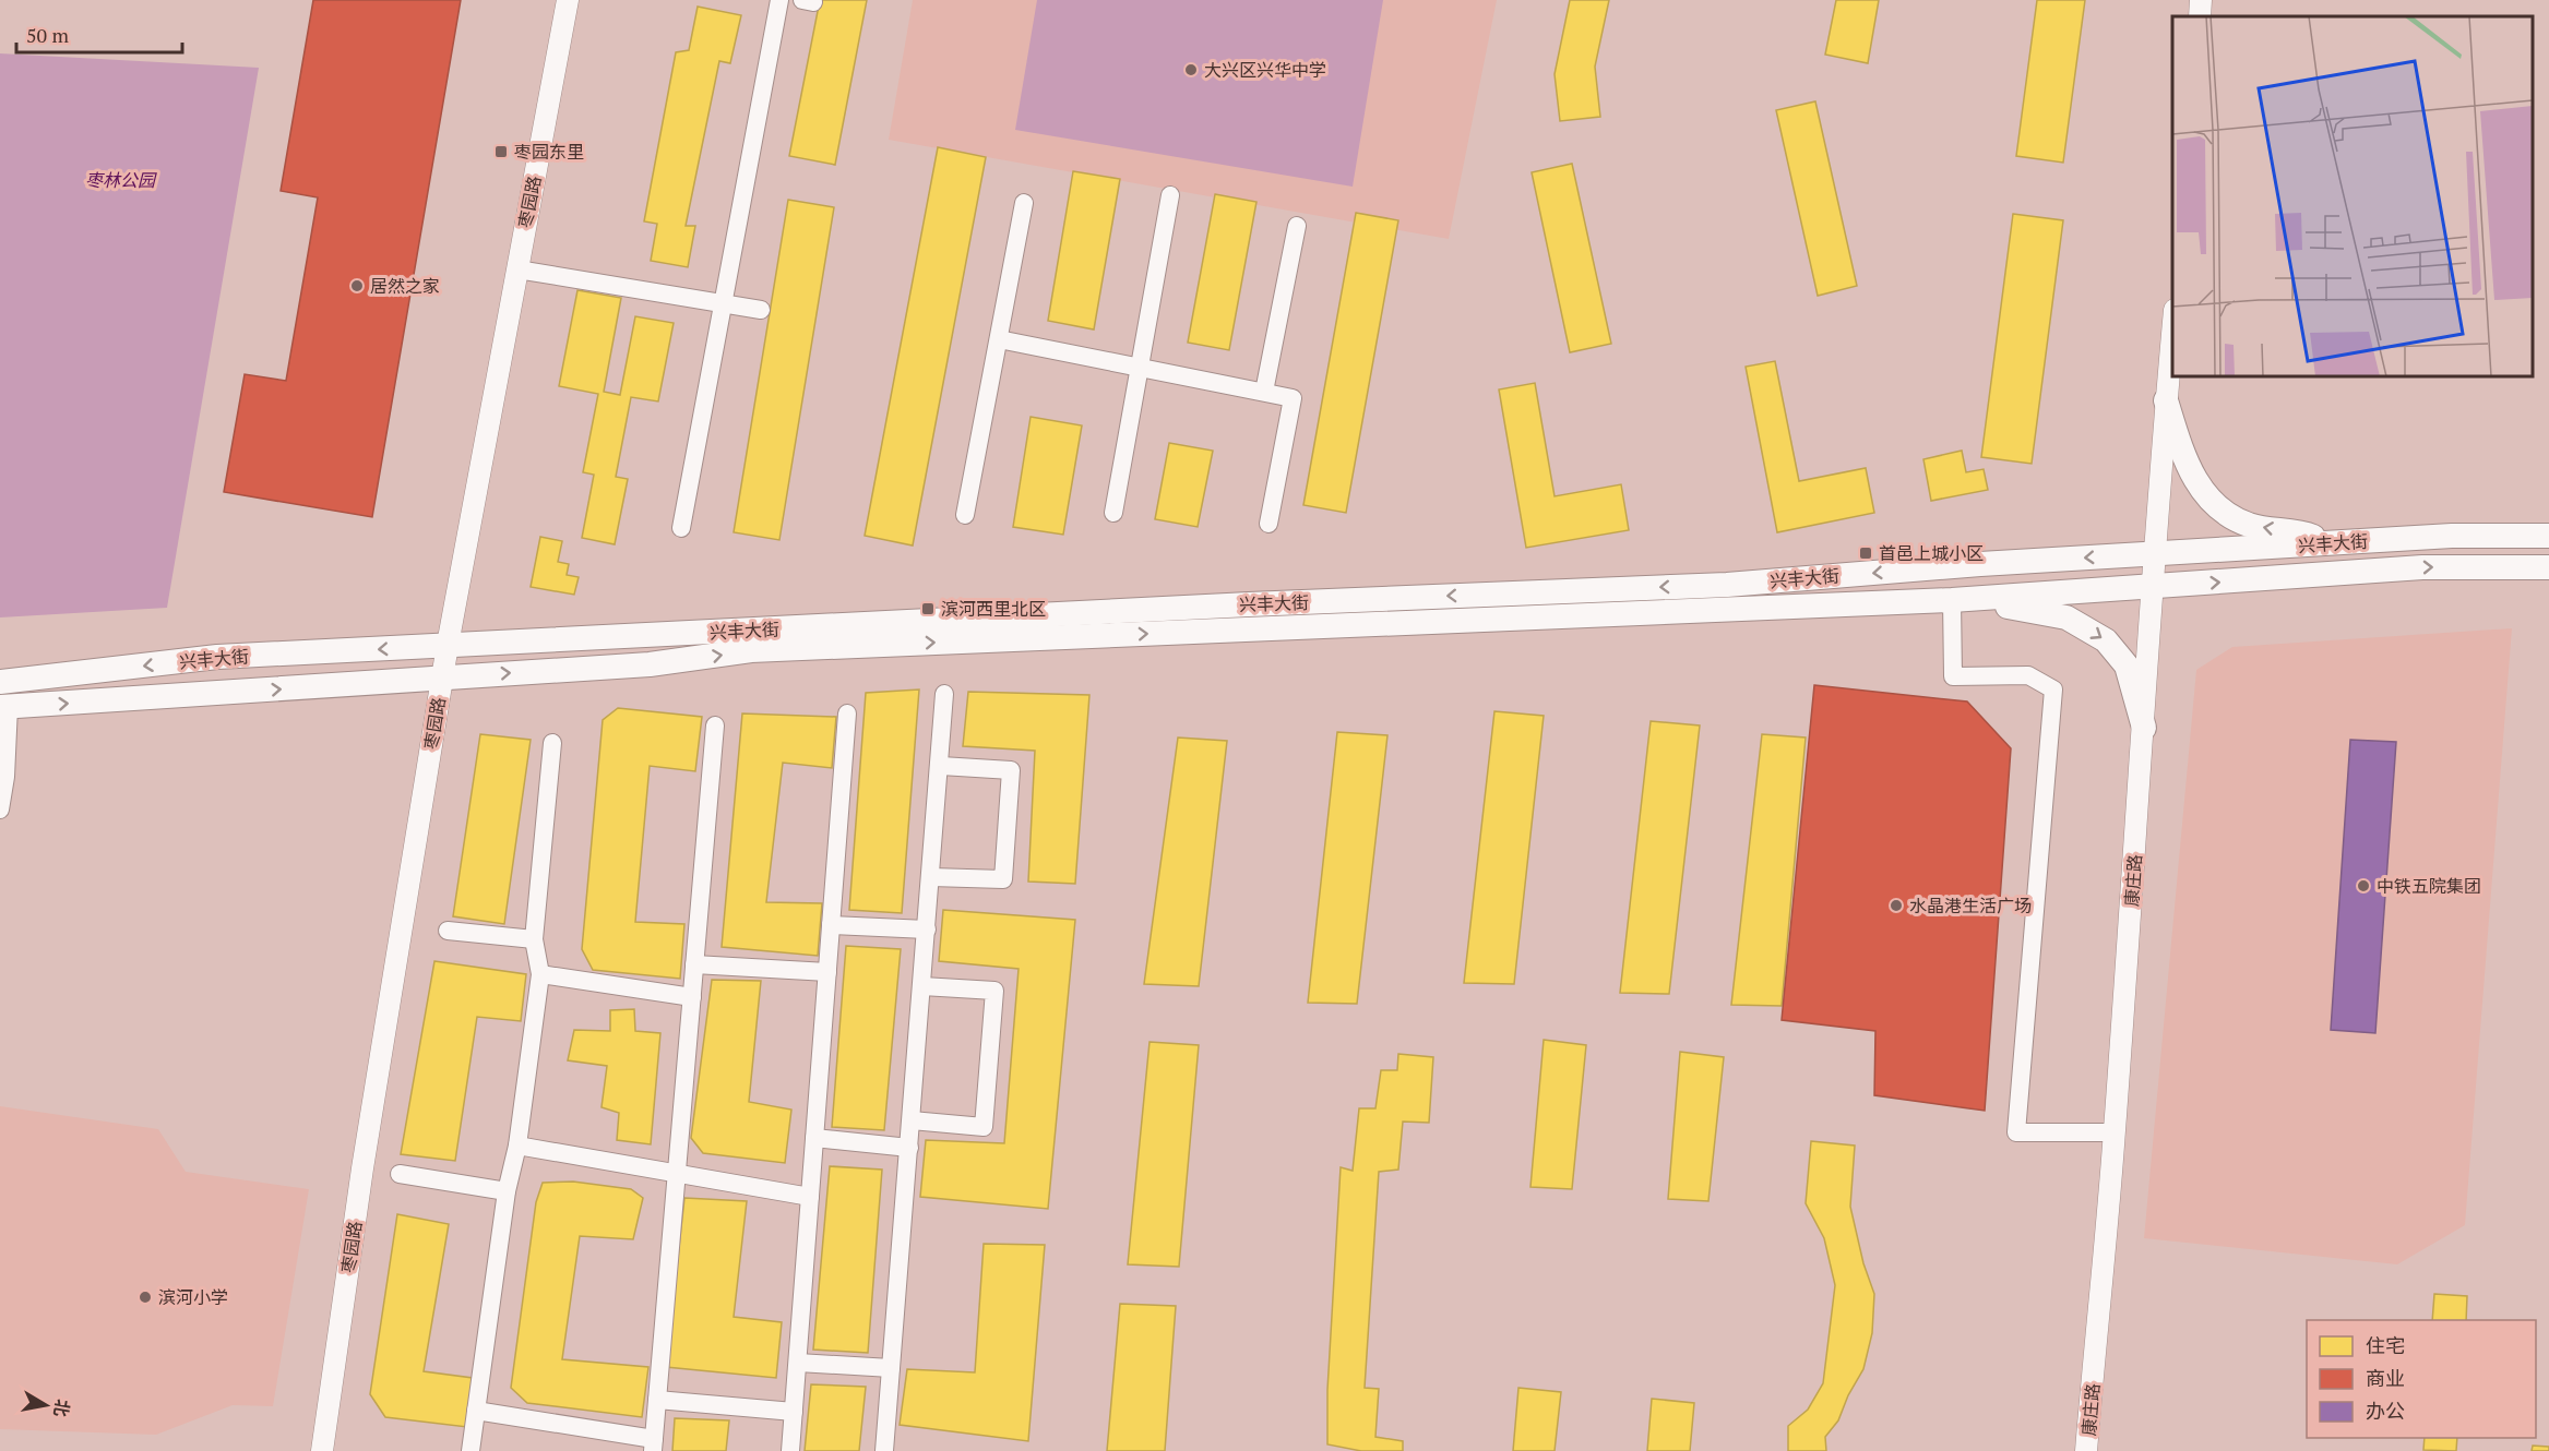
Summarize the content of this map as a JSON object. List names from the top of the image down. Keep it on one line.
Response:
{"streets":{"main road":["兴丰大街"],"street":["枣园路","康庄路"]},"crossings":[["枣园路","兴丰大街"],["兴丰大街","康庄路"]],"parks":["枣林公园"],"places":{"other":["大兴区兴华中学","居然之家","中铁五院集团","水晶港生活广场","滨河小学"],"transit":["枣园东里","首邑上城小区","滨河西里北区"]},"legend":["住宅","商业","办公"],"scale_bar":"50 m","north":"right"}
